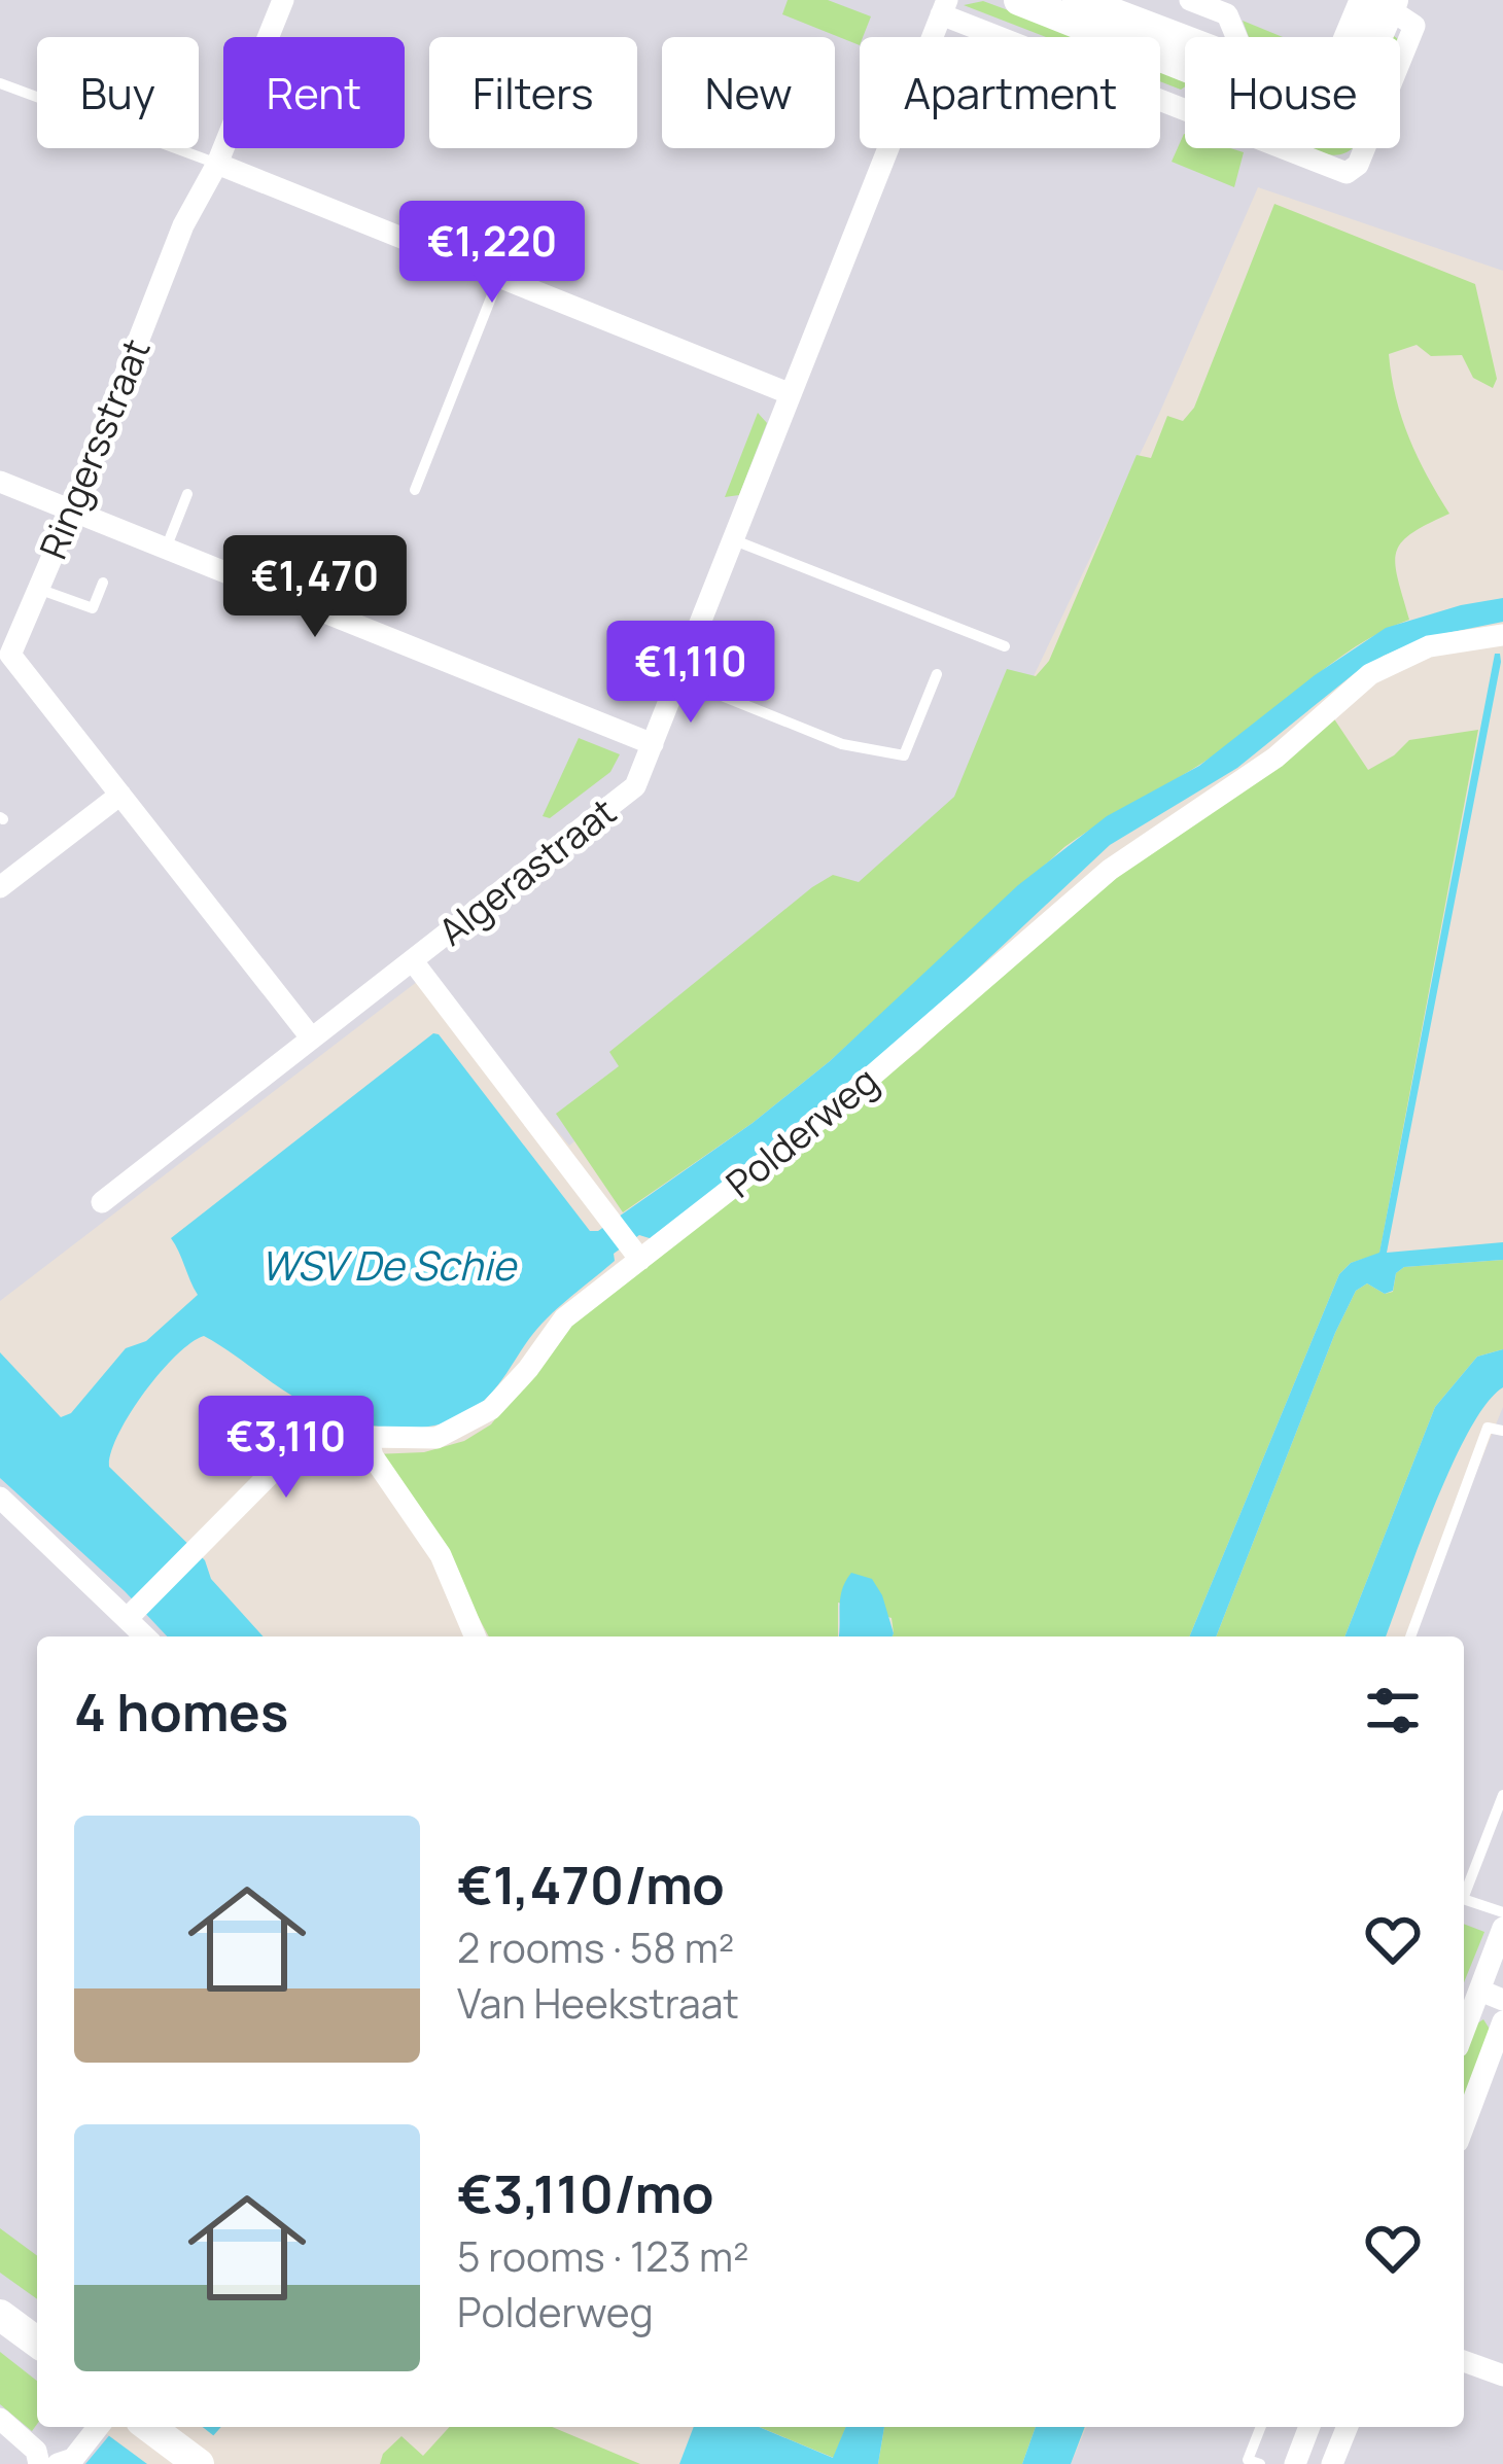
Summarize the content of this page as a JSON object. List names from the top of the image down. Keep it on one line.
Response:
{"streets":{"street":["Ringersstraat","Algerastraat","Polderweg"]},"crossings":[["Ringersstraat","Algerastraat"]],"water":["WSV De Schie"],"page":{"chip":["Buy","Rent","Filters","New","Apartment","House"],"price":["€1,220","€1,470","€1,110","€3,110"],"heading":"4 homes","list":[{"name":"€1,470/mo","note":"2 rooms · 58 m² · Van Heekstraat"},{"name":"€3,110/mo","note":"5 rooms · 123 m² · Polderweg"}]}}
